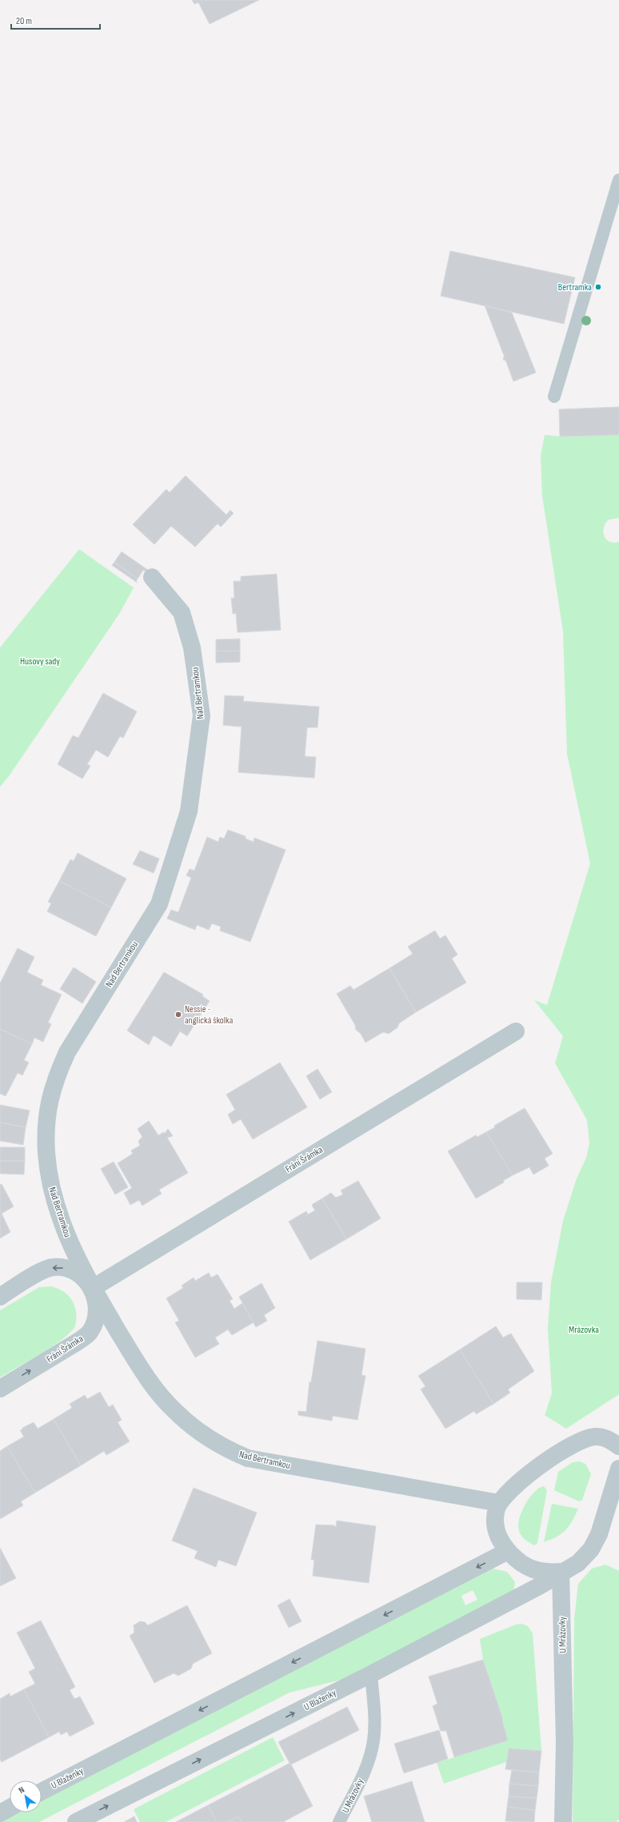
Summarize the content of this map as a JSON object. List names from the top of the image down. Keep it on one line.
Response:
{"streets":{"street":["Nad Bertramkou","Fráni Šrámka","U Mrázovky","U Blaženky"]},"crossings":[["Nad Bertramkou","Fráni Šrámka"],["U Mrázovky","U Blaženky"]],"parks":["Husovy sady","Mrázovka"],"places":["Bertramka","Nessie - anglická školka"],"scale_bar":"20 m","north":"top left"}
